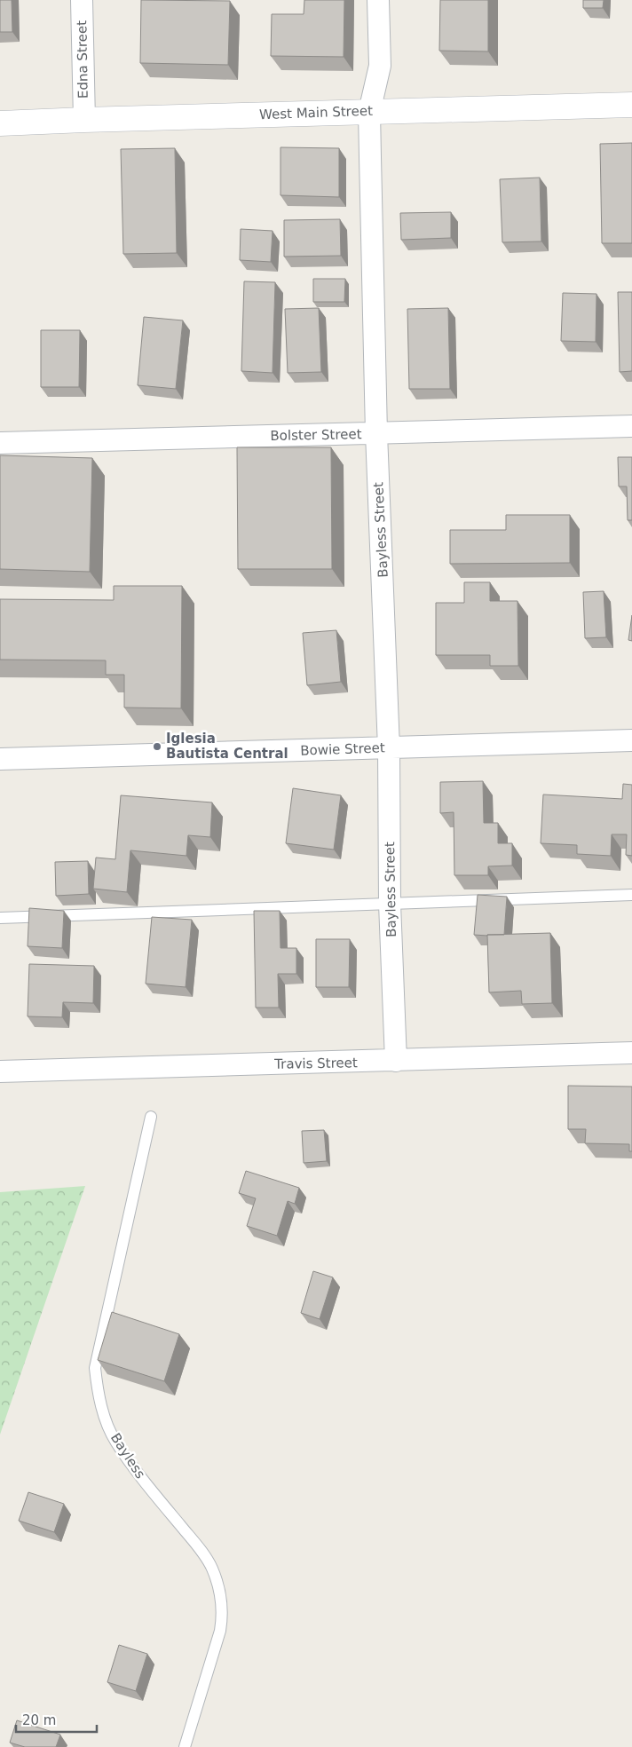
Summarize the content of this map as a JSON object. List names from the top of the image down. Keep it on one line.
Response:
{"streets":{"main road":["West Main Street"],"street":["Edna Street","Bolster Street","Bayless Street","Bowie Street","Travis Street"],"lane":["Bayless"]},"crossings":[["Edna Street","West Main Street"],["West Main Street","Bayless Street"],["Bolster Street","Bayless Street"],["Bayless Street","Bowie Street"],["Bayless Street","Travis Street"]],"places":["Iglesia Bautista Central"],"scale_bar":"20 m"}
